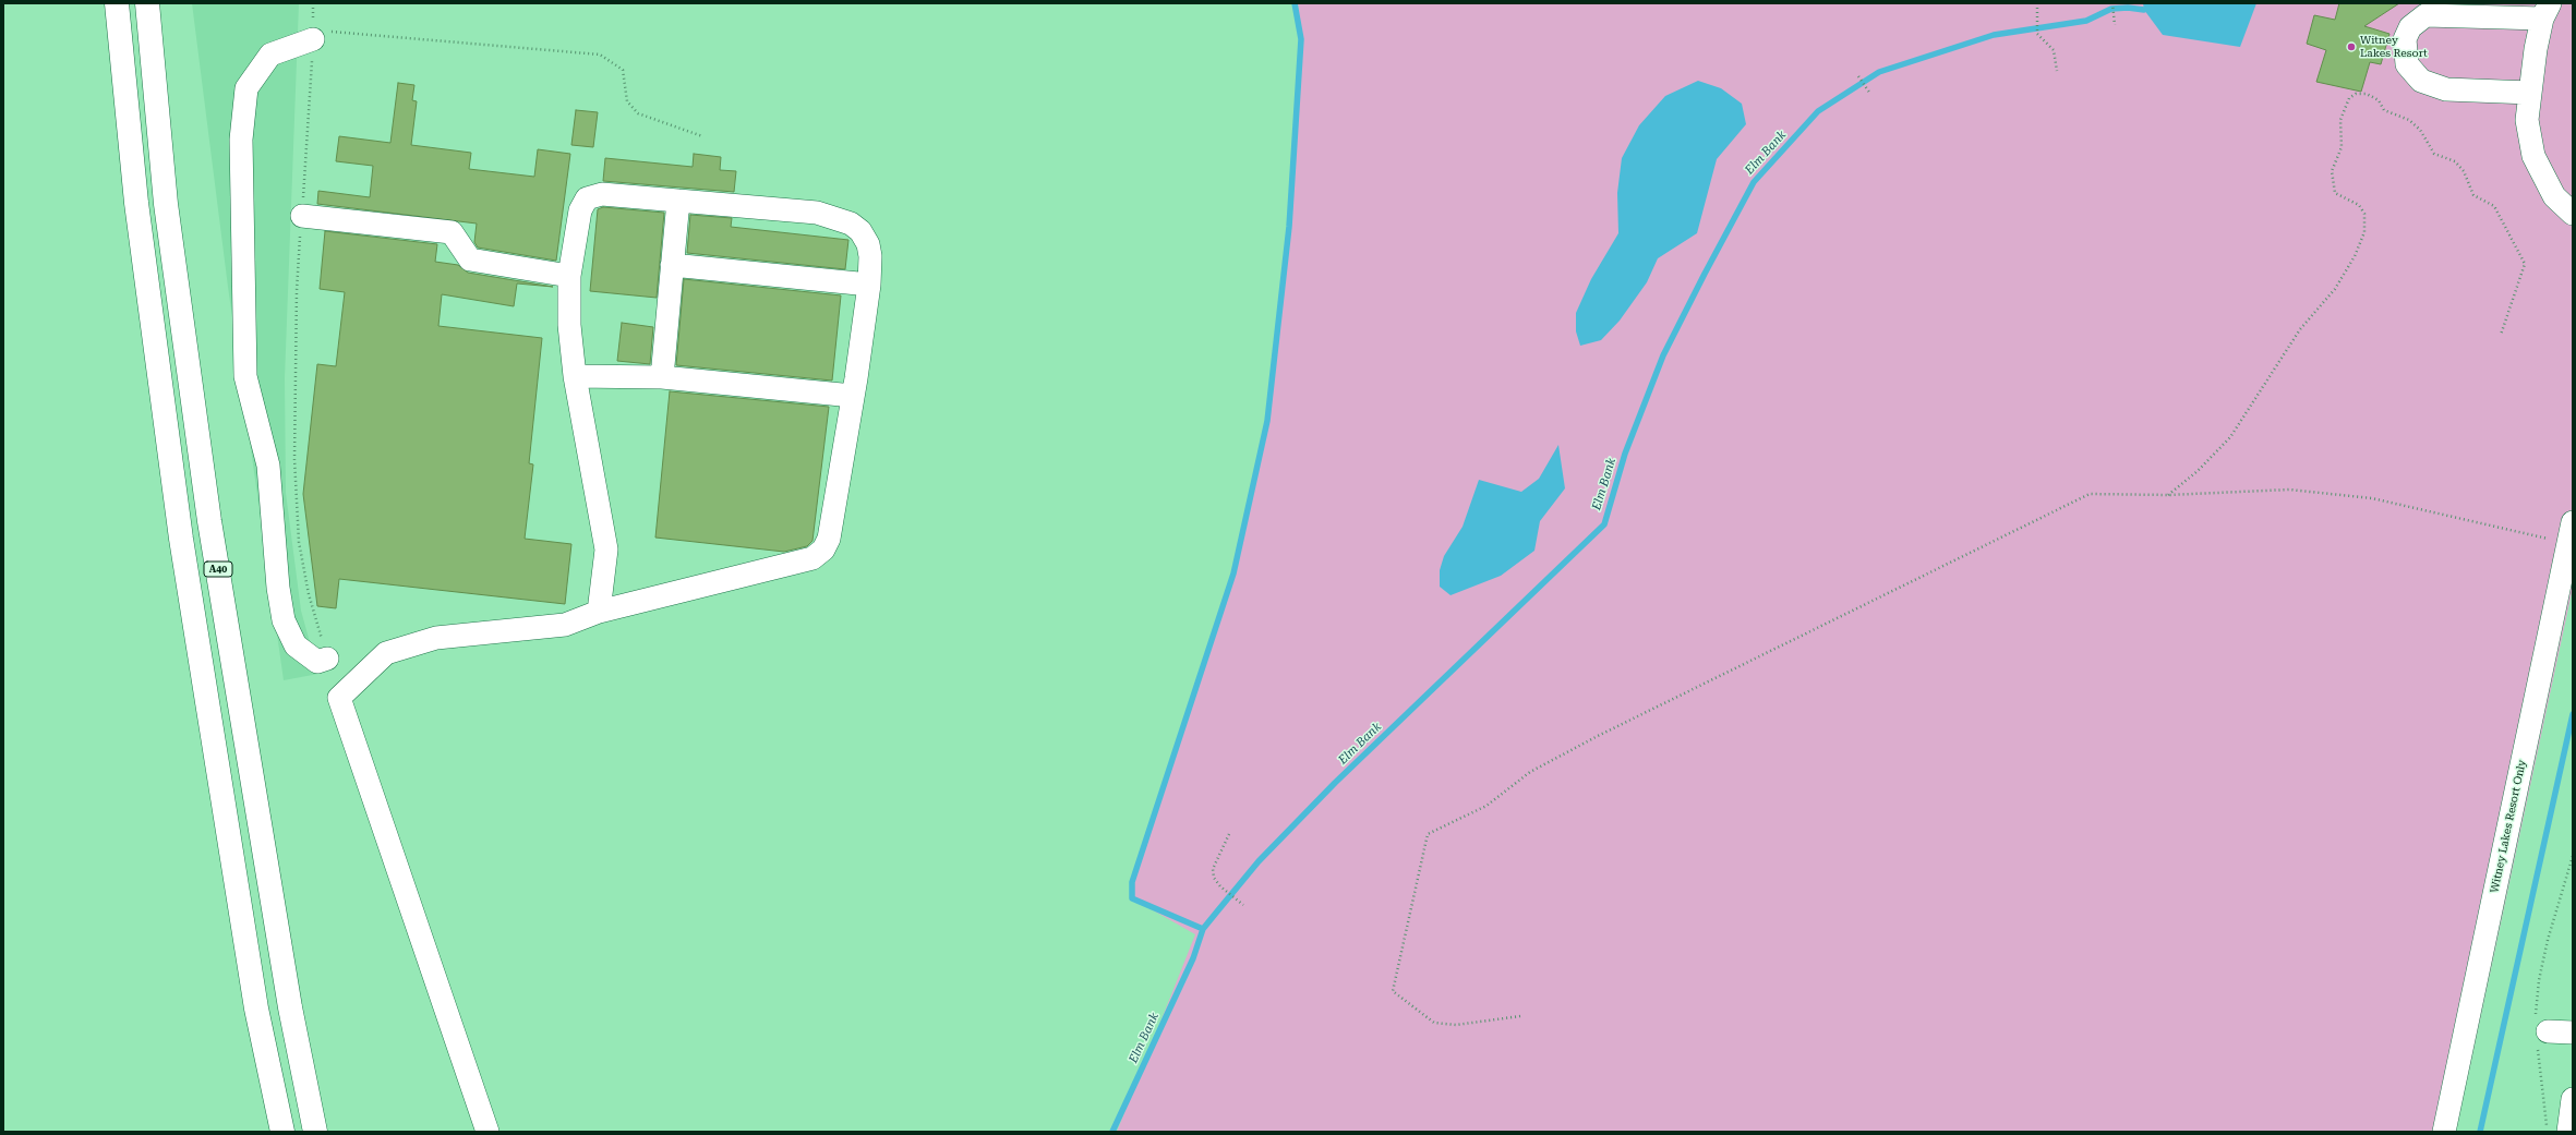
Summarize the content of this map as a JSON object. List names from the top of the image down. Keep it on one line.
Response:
{"streets":{"highway":["A40"],"street":["Witney Lakes Resort Only"]},"water":["Elm Bank"],"places":["Witney Lakes Resort"]}
